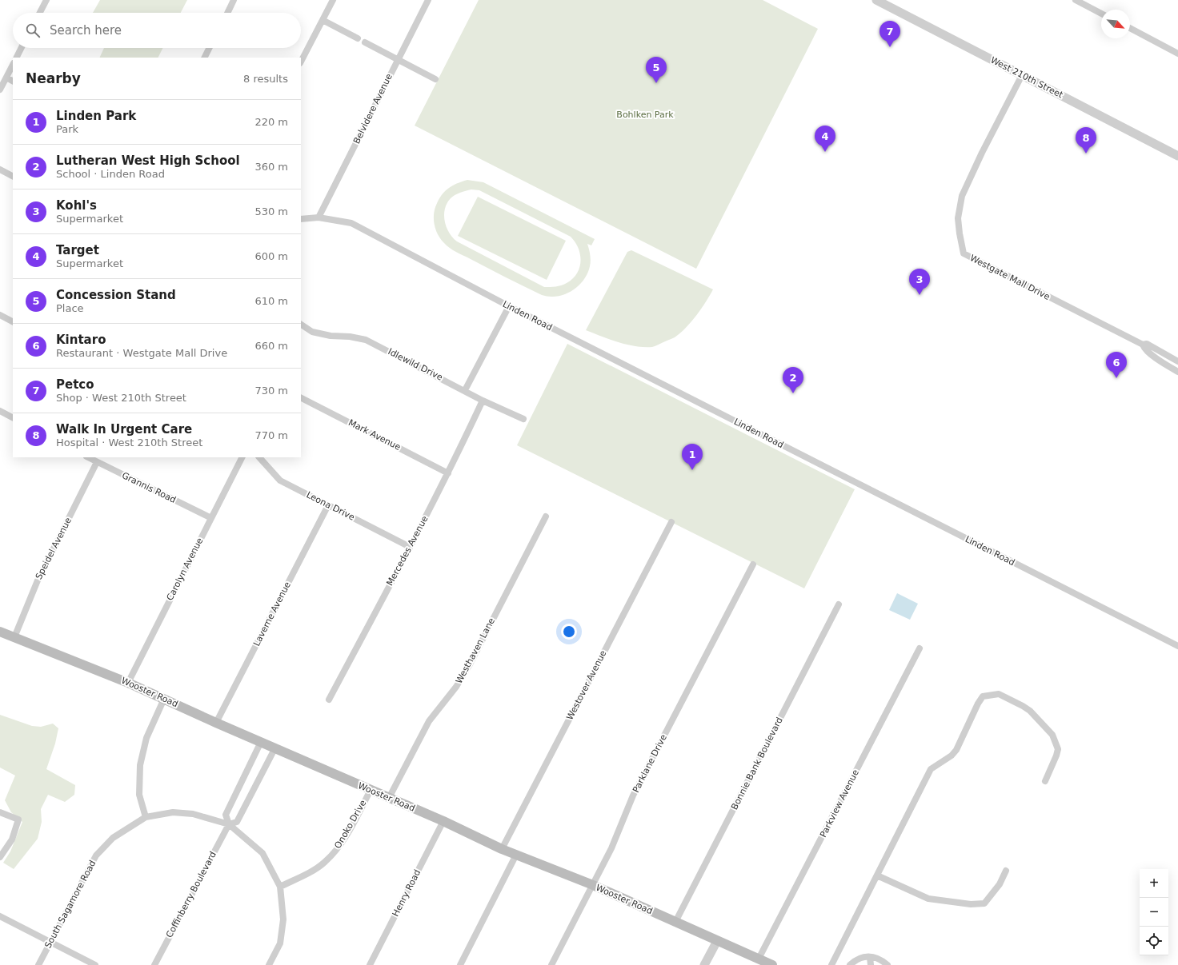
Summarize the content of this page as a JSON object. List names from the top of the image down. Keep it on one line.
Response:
{"streets":{"main road":["Wooster Road"],"street":["West 210th Street","Belvidere Avenue","Westgate Mall Drive","Linden Road","Idlewild Drive","Mark Avenue","Grannis Road","Leona Drive","Speidel Avenue","Mercedes Avenue","Carolyn Avenue","Laverne Avenue","Westhaven Lane","Westover Avenue","Parklane Drive","Bonnie Bank Boulevard","Parkview Avenue","Onoko Drive","Henry Road","Coffinberry Boulevard","South Sagamore Road"]},"crossings":[["West 210th Street","Westgate Mall Drive"],["Belvidere Avenue","Linden Road"],["Idlewild Drive","Mercedes Avenue"],["Mark Avenue","Mercedes Avenue"],["Grannis Road","Speidel Avenue"],["Grannis Road","Carolyn Avenue"],["Leona Drive","Mercedes Avenue"],["Leona Drive","Laverne Avenue"],["Speidel Avenue","Wooster Road"],["Carolyn Avenue","Wooster Road"],["Laverne Avenue","Wooster Road"],["Westhaven Lane","Wooster Road"],["Westover Avenue","Wooster Road"],["Wooster Road","Parklane Drive"],["Wooster Road","Bonnie Bank Boulevard"],["Wooster Road","Parkview Avenue"],["Wooster Road","Onoko Drive"],["Wooster Road","Henry Road"],["Wooster Road","Coffinberry Boulevard"],["Coffinberry Boulevard","South Sagamore Road"]],"parks":["Bohlken Park"],"north":"bottom right","page":{"search":"Search here","pins":["7","5","4","8","3","6","2","1"],"heading":["Nearby","8 results"],"list":[{"mark":"1","name":"Linden Park","note":"Park","value":"220 m"},{"mark":"2","name":"Lutheran West High School","note":"School · Linden Road","value":"360 m"},{"mark":"3","name":"Kohl's","note":"Supermarket","value":"530 m"},{"mark":"4","name":"Target","note":"Supermarket","value":"600 m"},{"mark":"5","name":"Concession Stand","note":"Place","value":"610 m"},{"mark":"6","name":"Kintaro","note":"Restaurant · Westgate Mall Drive","value":"660 m"},{"mark":"7","name":"Petco","note":"Shop · West 210th Street","value":"730 m"},{"mark":"8","name":"Walk In Urgent Care","note":"Hospital · West 210th Street","value":"770 m"}],"map_buttons":["+","−"]}}
